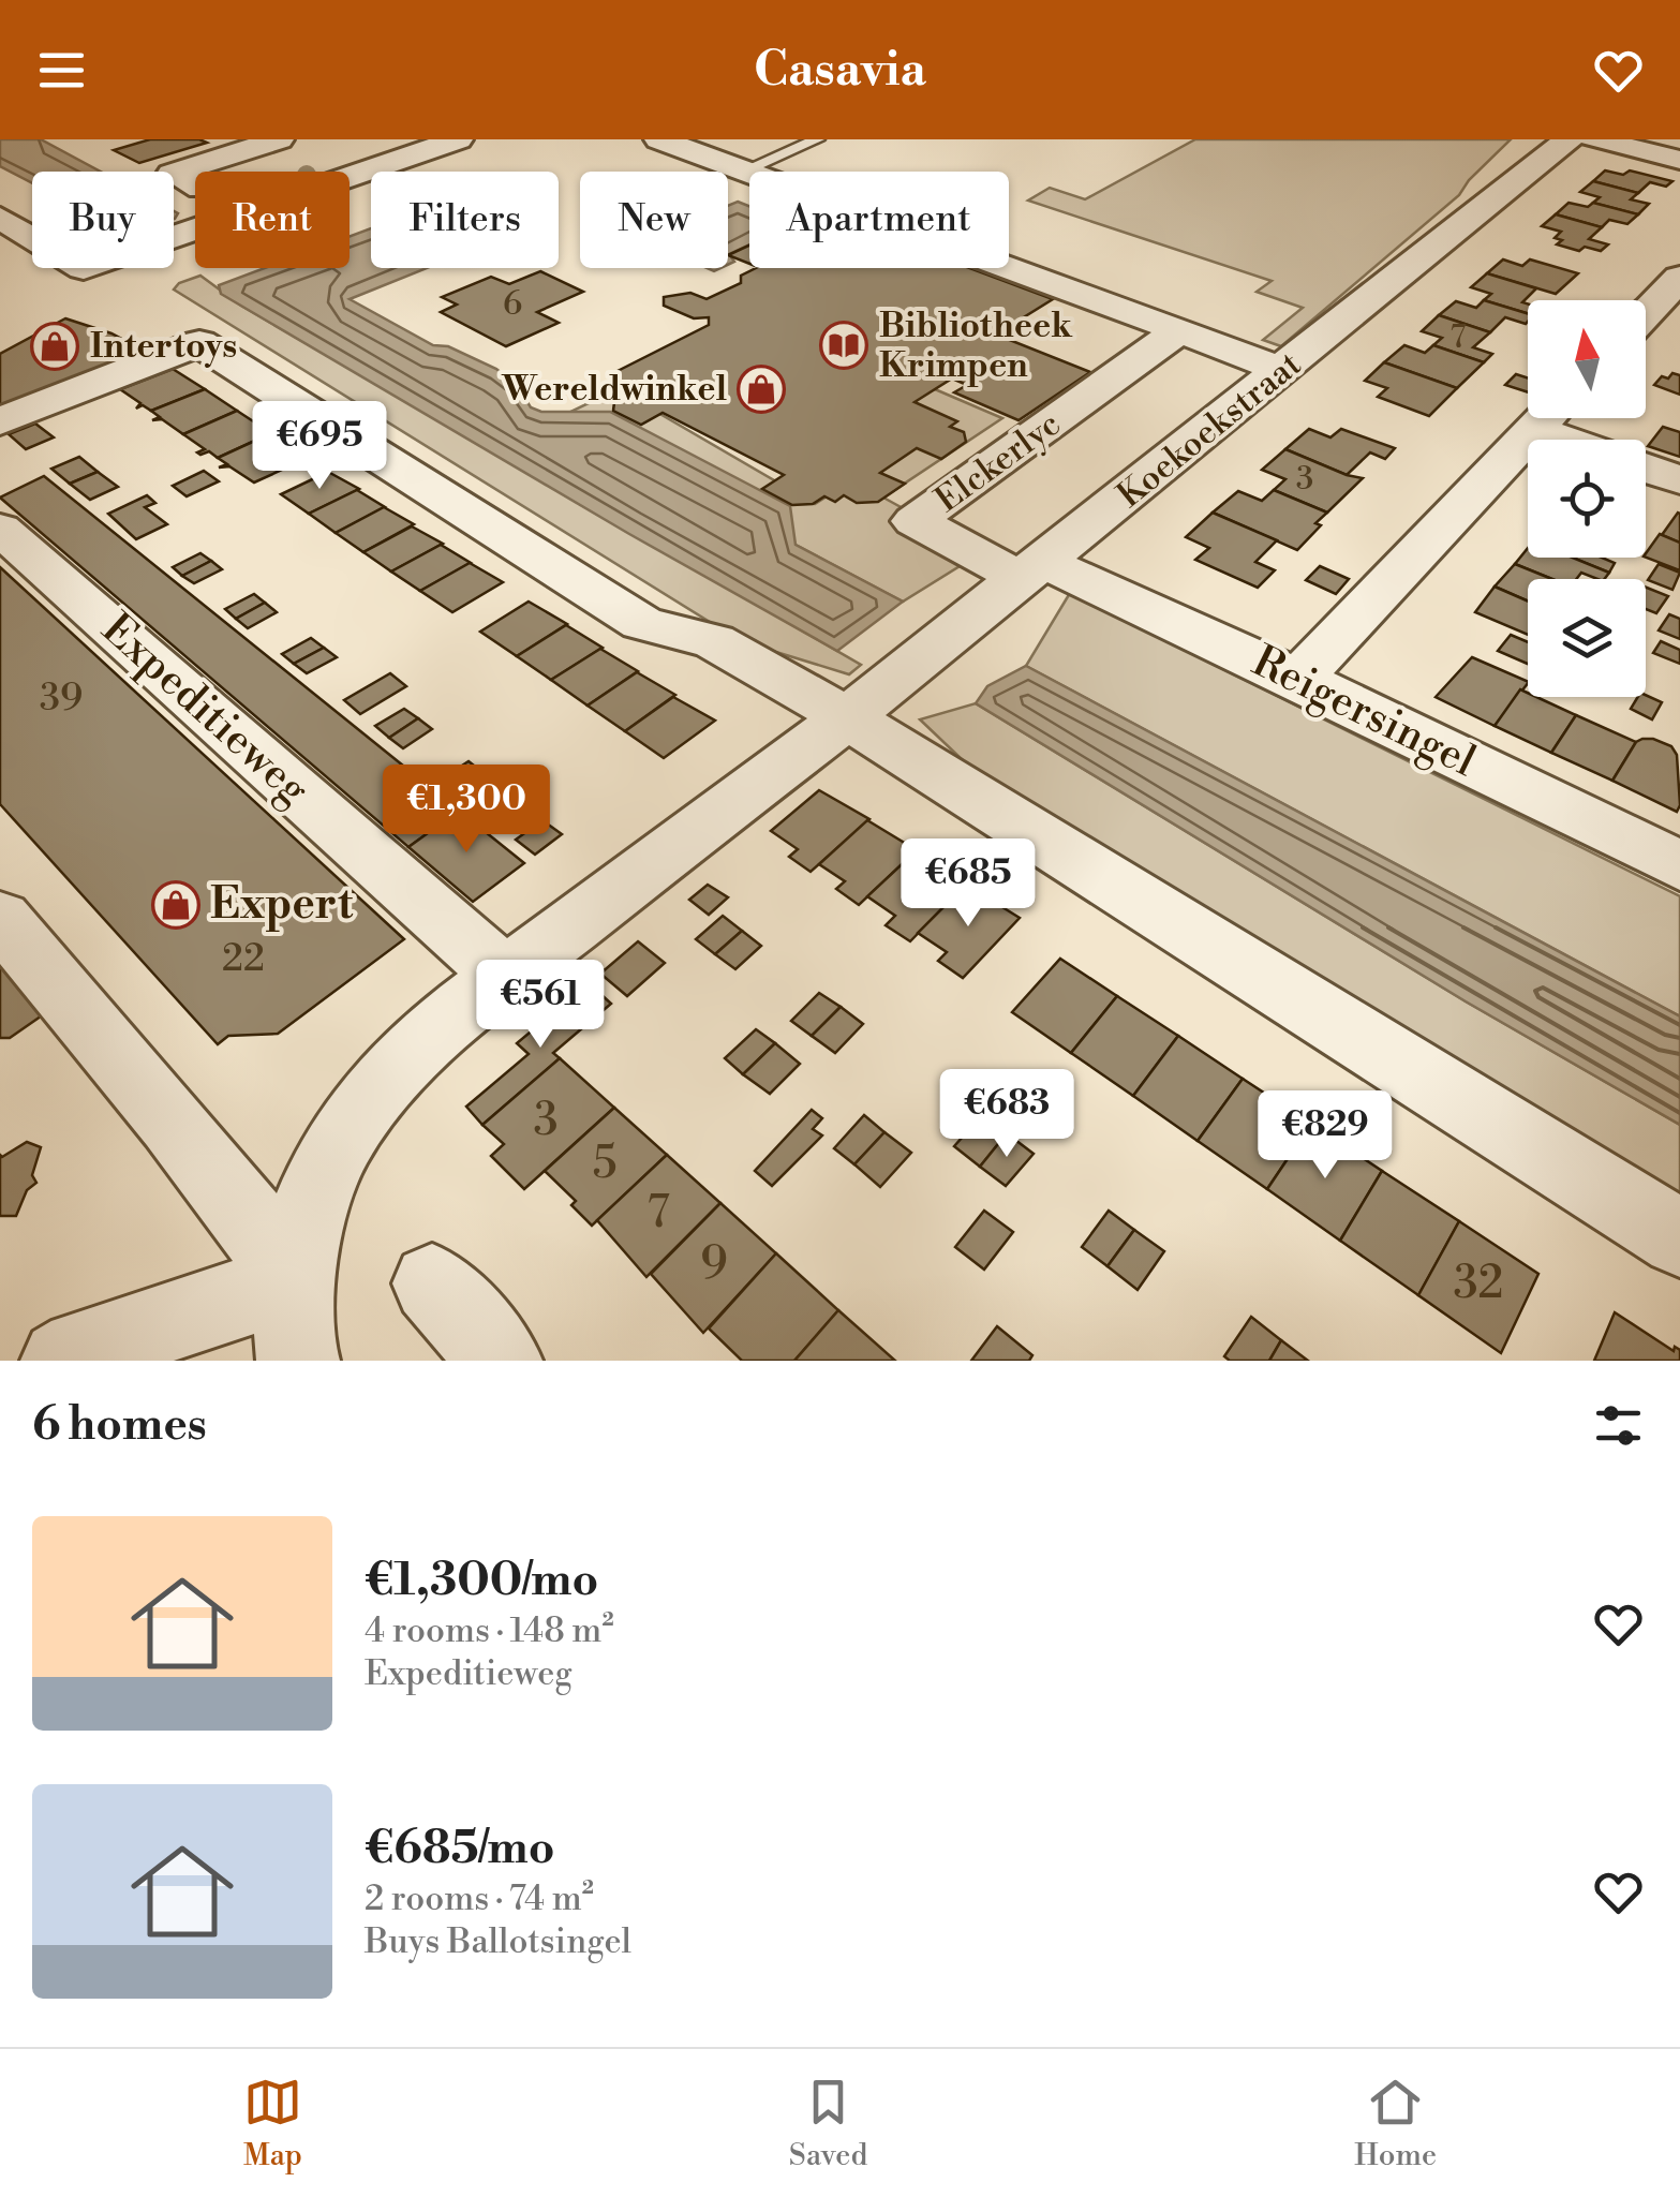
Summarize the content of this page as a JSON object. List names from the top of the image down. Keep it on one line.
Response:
{"streets":{"street":["Koekoekstraat","Elckerlyc","Expeditieweg","Reigersingel"]},"crossings":[["Koekoekstraat","Elckerlyc"],["Koekoekstraat","Expeditieweg"],["Koekoekstraat","Reigersingel"],["Elckerlyc","Reigersingel"]],"places":{"library":["Bibliotheek Krimpen"],"shop":["Intertoys","Wereldwinkel","Expert"]},"house_numbers":["6","7","3","39","22","3","5","7","9","32"],"north":"top","page":{"header":"Casavia","chip":["Buy","Rent","Filters","New","Apartment"],"price":["€695","€1,300","€685","€561","€683","€829"],"heading":"6 homes","list":[{"name":"€1,300/mo","note":"4 rooms · 148 m² · Expeditieweg"},{"name":"€685/mo","note":"2 rooms · 74 m² · Buys Ballotsingel"}],"tabs":["Map","Saved","Home"]}}
